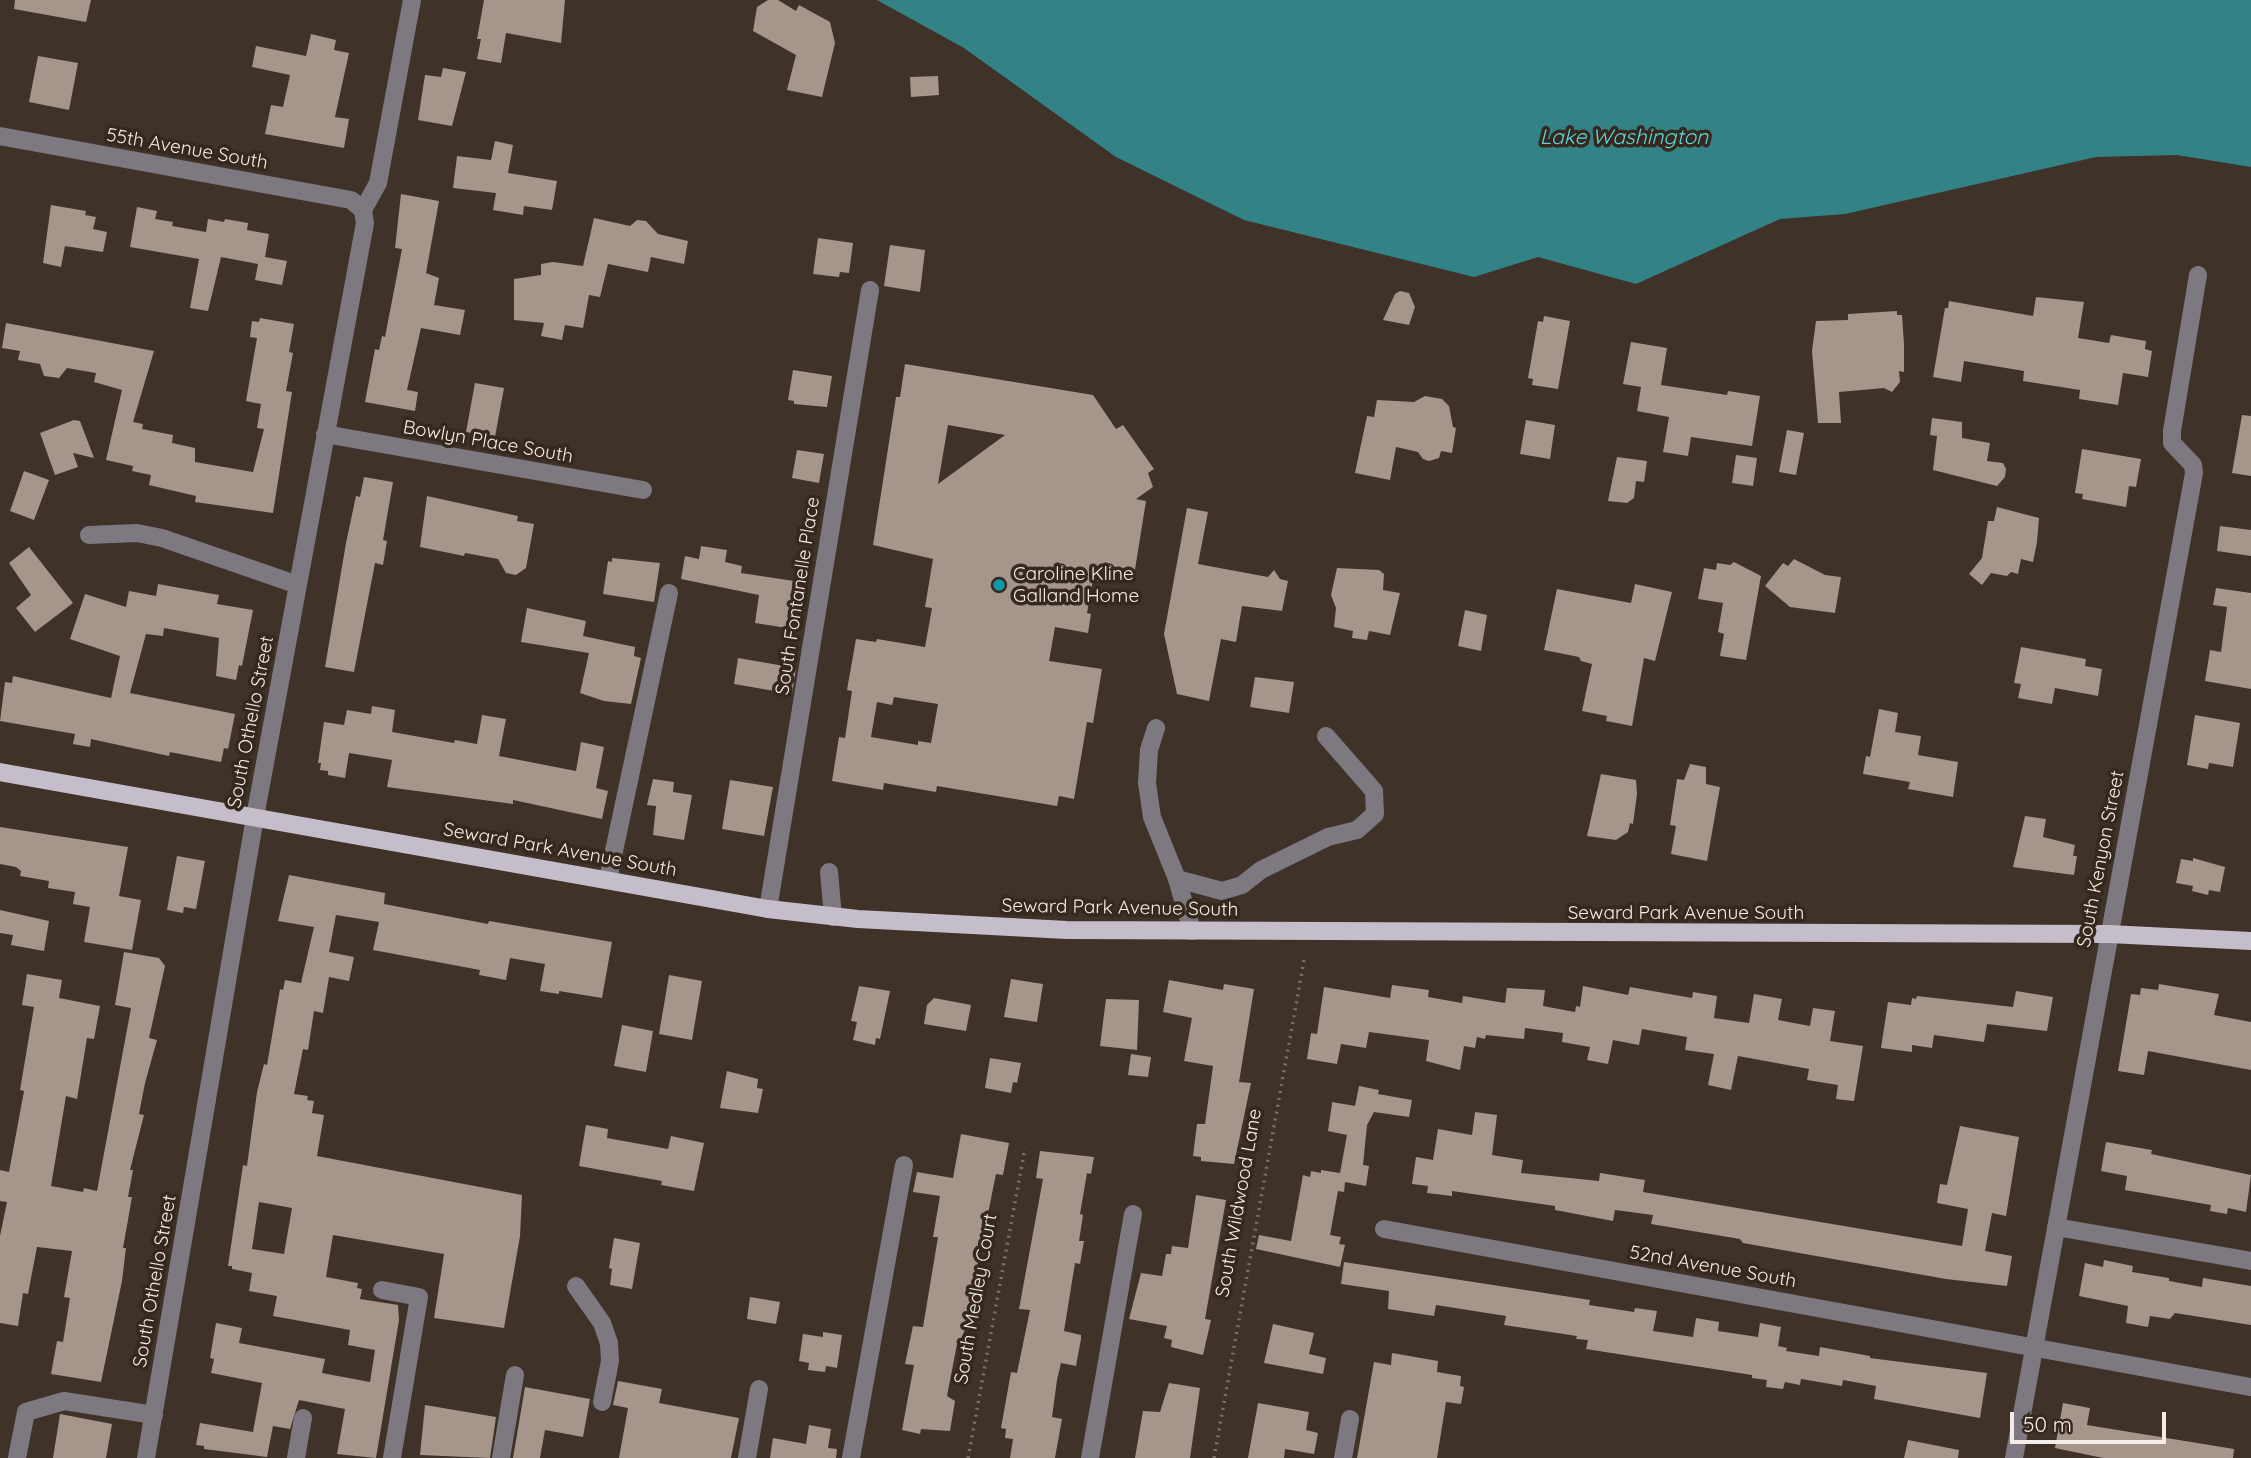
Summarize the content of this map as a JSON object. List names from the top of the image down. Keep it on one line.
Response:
{"streets":{"main road":["Seward Park Avenue South"],"street":["55th Avenue South","Bowlyn Place South","South Fontanelle Place","South Othello Street","South Kenyon Street","52nd Avenue South"],"path":["South Wildwood Lane","South Medley Court"]},"crossings":[["55th Avenue South","South Othello Street"],["Bowlyn Place South","South Othello Street"],["South Fontanelle Place","Seward Park Avenue South"],["South Othello Street","Seward Park Avenue South"],["Seward Park Avenue South","South Kenyon Street"],["South Kenyon Street","52nd Avenue South"]],"water":["Lake Washington"],"places":["Caroline Kline Galland Home"],"scale_bar":"50 m"}
